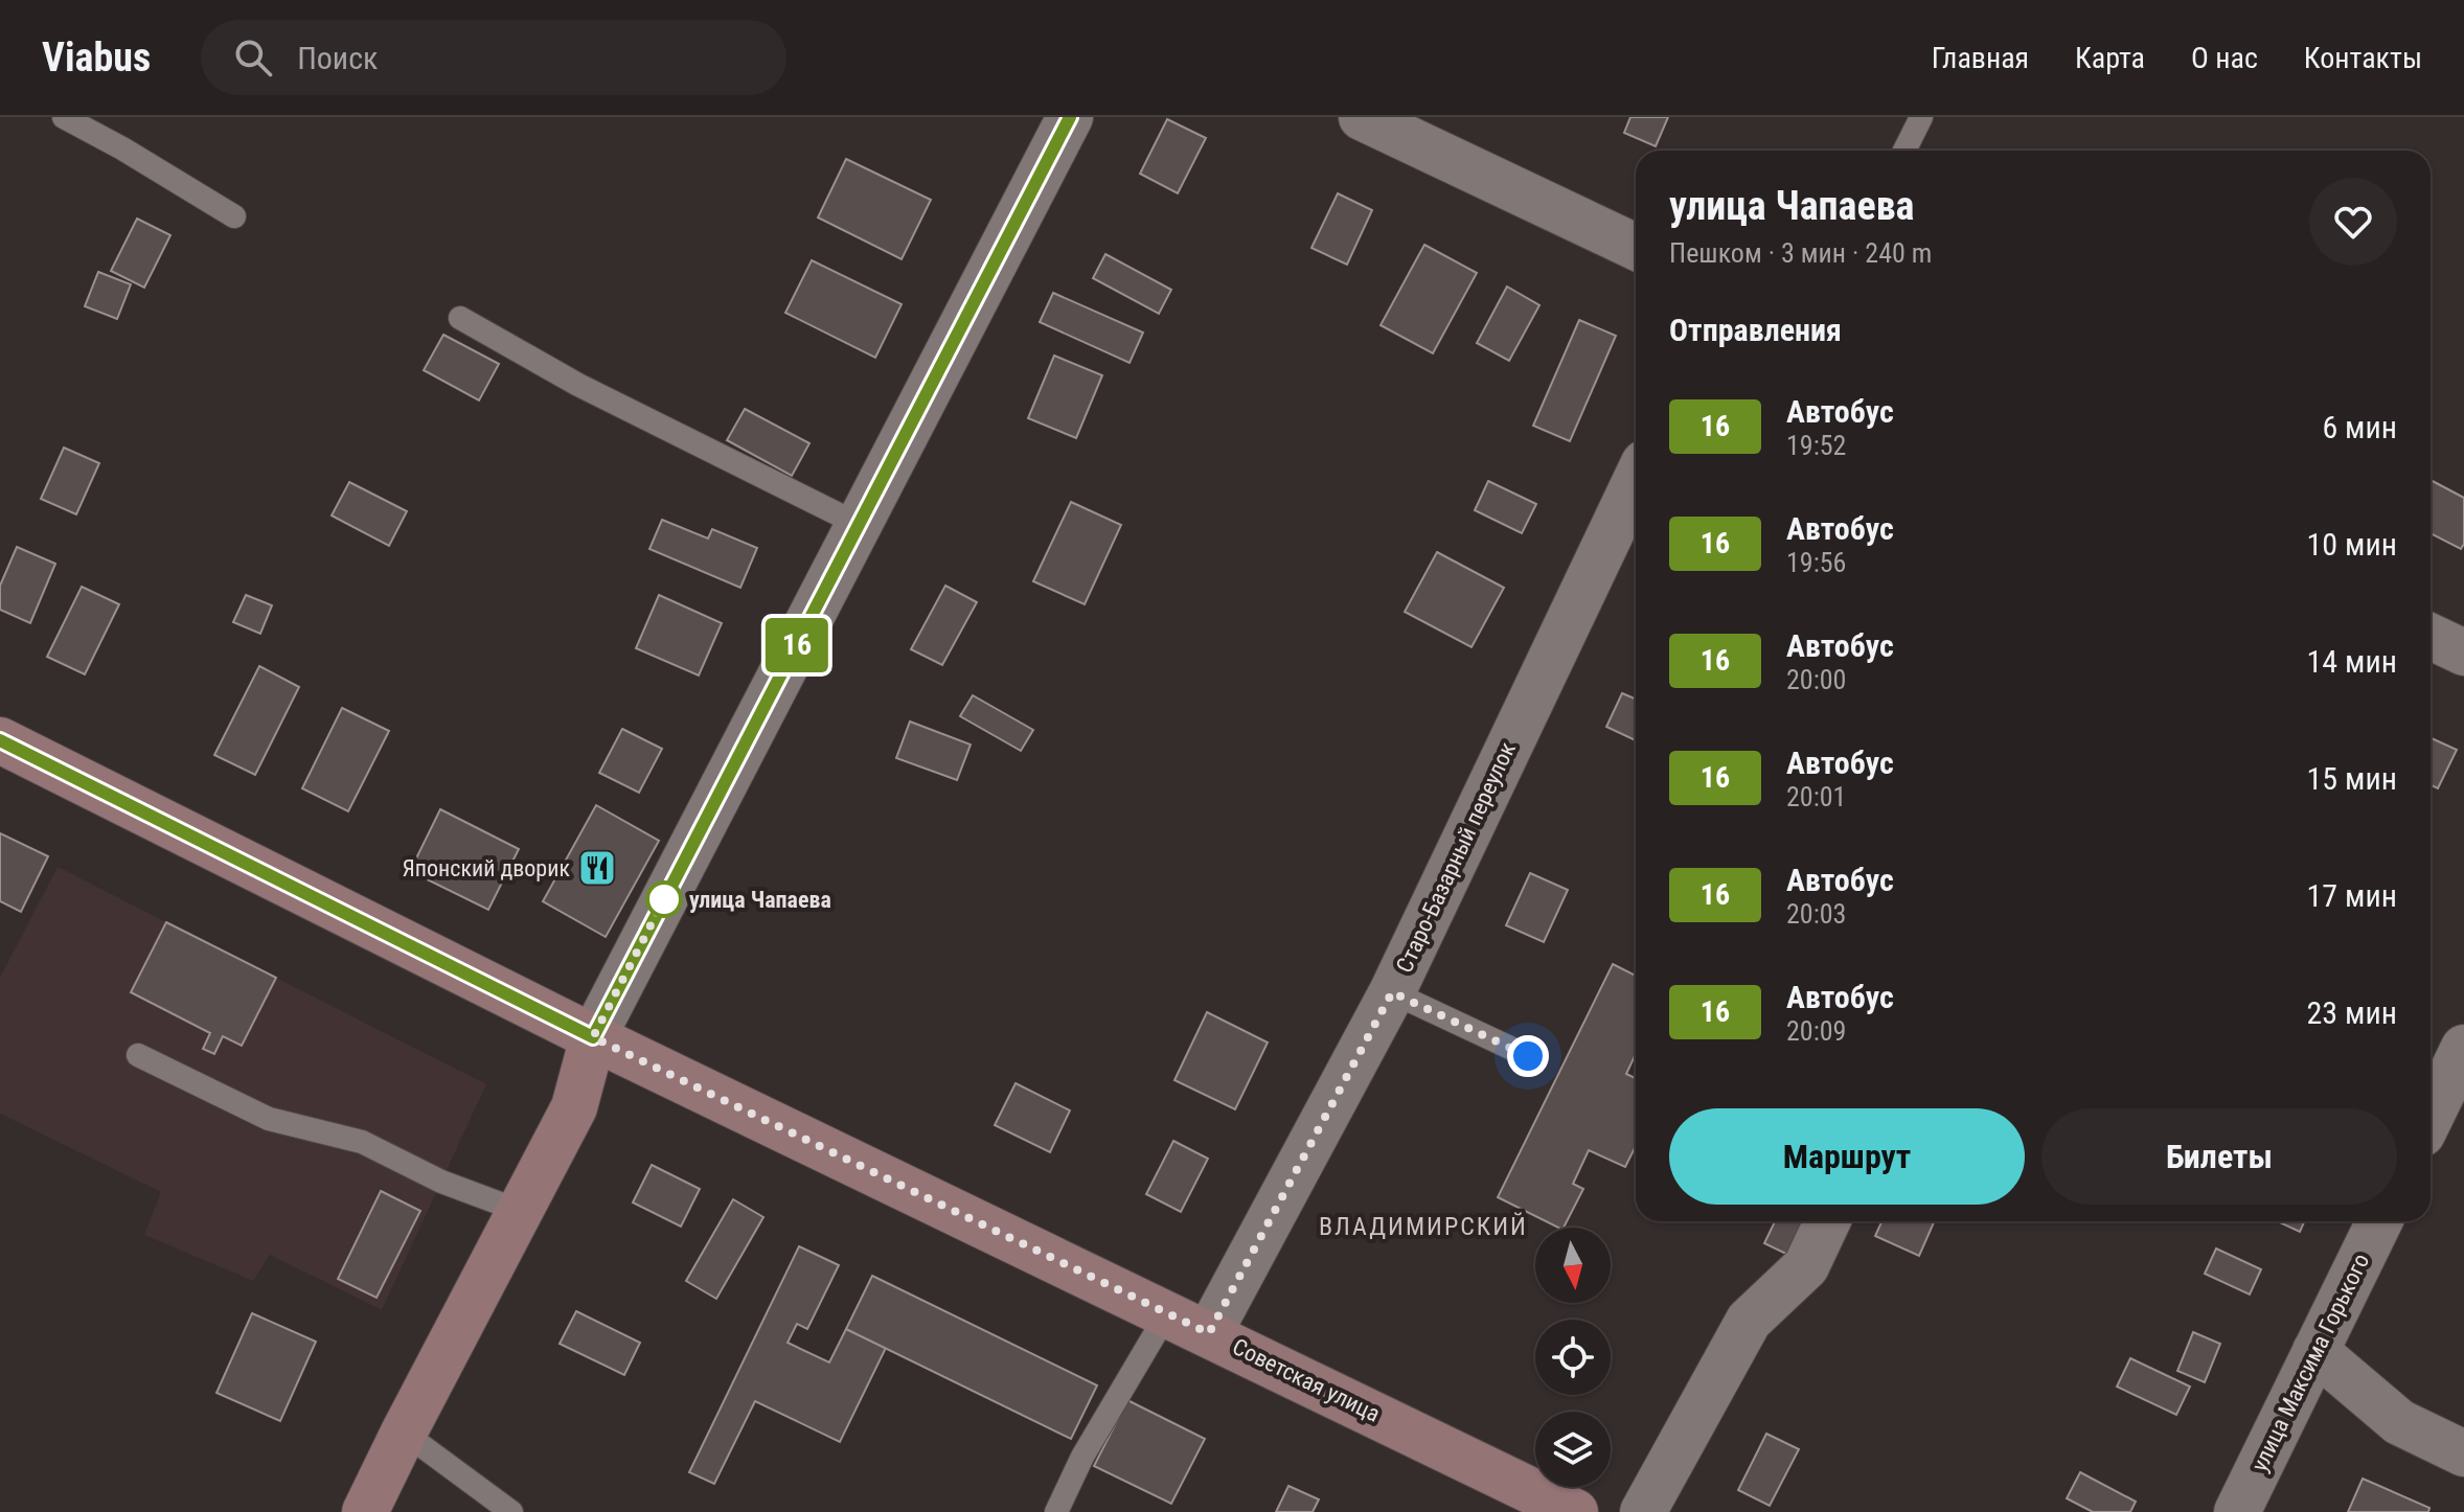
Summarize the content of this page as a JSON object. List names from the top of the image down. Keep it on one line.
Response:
{"streets":{"street":["Старо-Базарный переулок","улица Максима Горького","Советская улица"]},"crossings":[["Старо-Базарный переулок","Советская улица"]],"districts":["ВЛАДИМИРСКИЙ"],"places":{"restaurant":["Японский дворик"],"other":["улица Чапаева"]},"lines":["bus line 16"],"north":"bottom","page":{"header":"Viabus","search":"Поиск","nav":["Главная","Карта","О нас","Контакты"],"on_map":"16","heading":[["улица Чапаева","Пешком · 3 мин · 240 m"],"Отправления"],"list":[{"mark":"16","name":"Автобус","note":"19:52","value":"6 мин"},{"mark":"16","name":"Автобус","note":"19:56","value":"10 мин"},{"mark":"16","name":"Автобус","note":"20:00","value":"14 мин"},{"mark":"16","name":"Автобус","note":"20:01","value":"15 мин"},{"mark":"16","name":"Автобус","note":"20:03","value":"17 мин"},{"mark":"16","name":"Автобус","note":"20:09","value":"23 мин"}],"buttons":["Маршрут","Билеты"]}}
